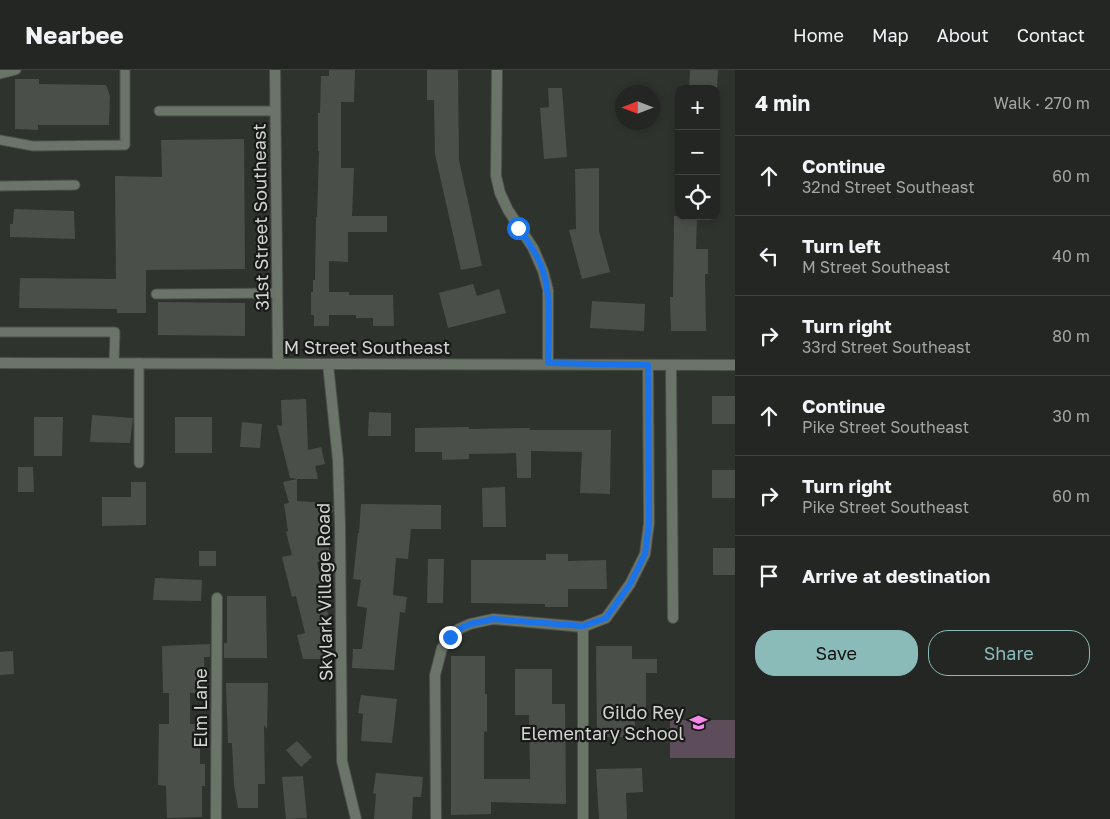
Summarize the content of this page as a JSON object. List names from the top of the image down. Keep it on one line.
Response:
{"streets":{"street":["31st Street Southeast","M Street Southeast","Skylark Village Road","Elm Lane"]},"crossings":[["31st Street Southeast","M Street Southeast"],["M Street Southeast","Skylark Village Road"]],"places":{"school or university":["Gildo Rey Elementary School"]},"north":"left","page":{"header":"Nearbee","nav":["Home","Map","About","Contact"],"heading":["4 min","Walk · 270 m"],"map_buttons":["+","−"],"list":[["Continue","32nd Street Southeast","60 m"],["Turn left","M Street Southeast","40 m"],["Turn right","33rd Street Southeast","80 m"],["Continue","Pike Street Southeast","30 m"],["Turn right","Pike Street Southeast","60 m"],"Arrive at destination"],"buttons":["Save","Share"]}}
